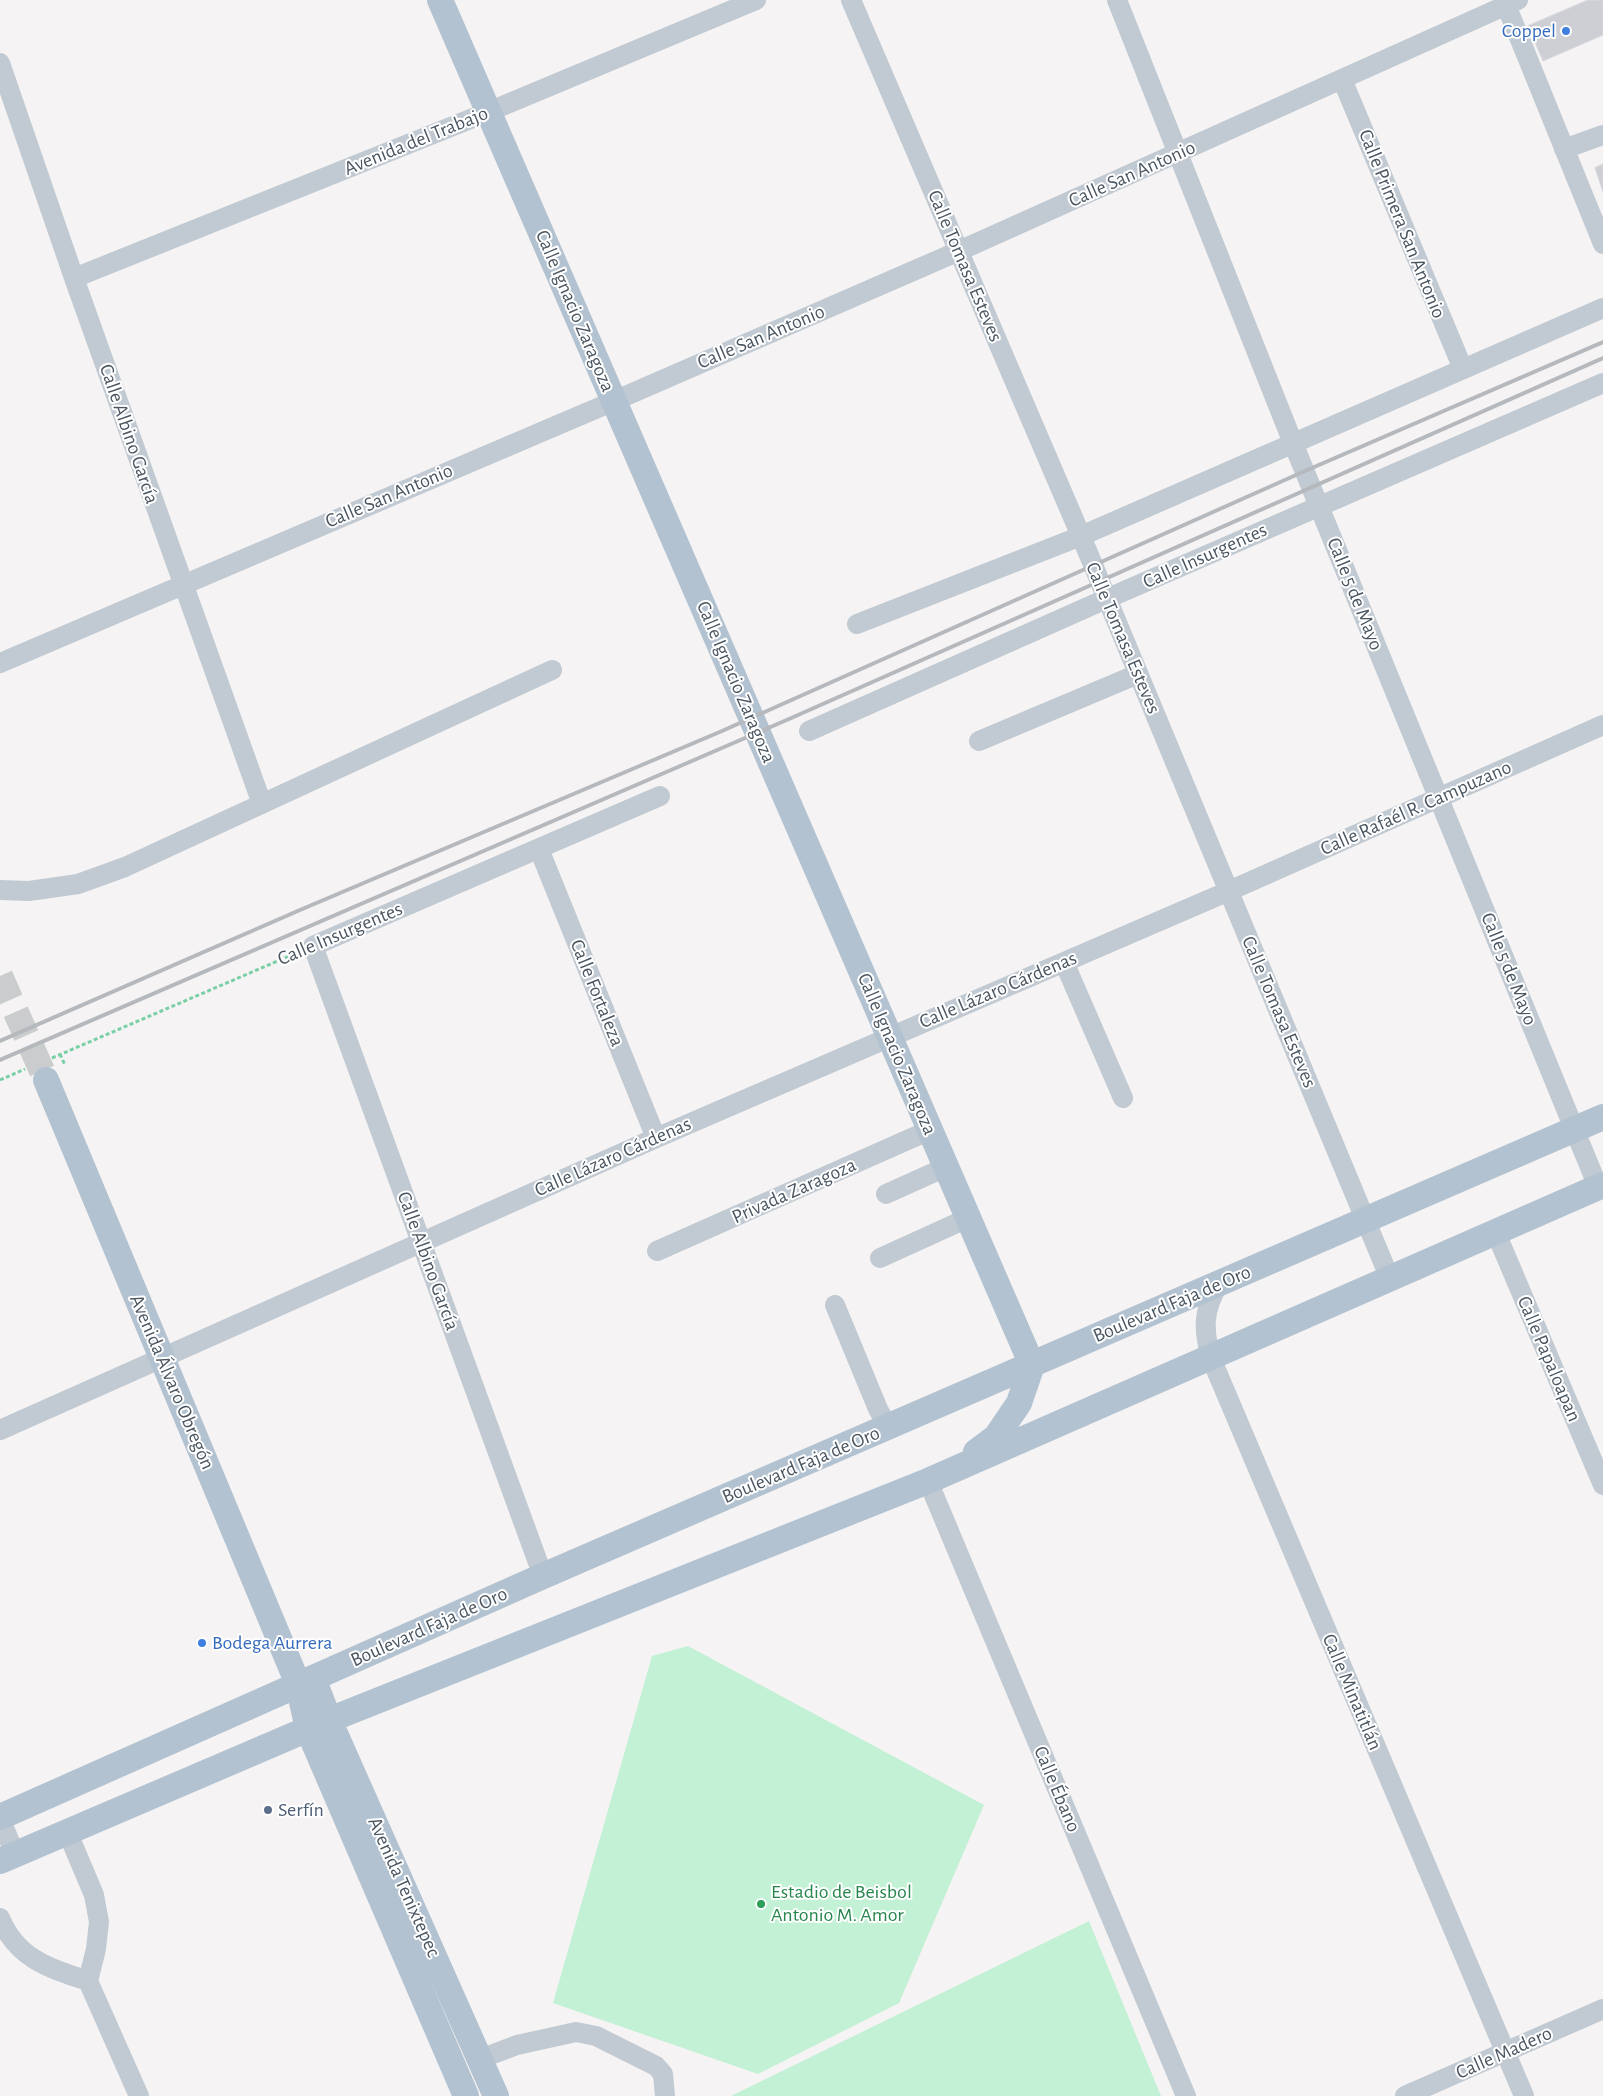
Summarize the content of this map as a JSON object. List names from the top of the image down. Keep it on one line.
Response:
{"streets":{"main road":["Calle Ignacio Zaragoza","Boulevard Faja de Oro","Avenida Álvaro Obregón","Avenida Tenixtepec"],"street":["Avenida del Trabajo","Calle San Antonio","Calle Primera San Antonio","Calle Tomasa Esteves","Calle Albino García","Calle Insurgentes","Calle 5 de Mayo","Calle Rafaél R. Campuzano","Calle Lázaro Cárdenas","Calle Fortaleza","Privada Zaragoza","Calle Papaloapan","Calle Minatitlán","Calle Ébano","Calle Madero"]},"crossings":[["Avenida del Trabajo","Calle Ignacio Zaragoza"],["Avenida del Trabajo","Calle Albino García"],["Calle San Antonio","Calle Primera San Antonio"],["Calle San Antonio","Calle Tomasa Esteves"],["Calle San Antonio","Calle Ignacio Zaragoza"],["Calle San Antonio","Calle Albino García"],["Calle San Antonio","Calle 5 de Mayo"],["Calle Tomasa Esteves","Calle Insurgentes"],["Calle Tomasa Esteves","Calle Rafaél R. Campuzano"],["Calle Tomasa Esteves","Calle Lázaro Cárdenas"],["Calle Tomasa Esteves","Boulevard Faja de Oro"],["Calle Ignacio Zaragoza","Calle Lázaro Cárdenas"],["Calle Ignacio Zaragoza","Privada Zaragoza"],["Calle Ignacio Zaragoza","Boulevard Faja de Oro"],["Calle Albino García","Calle Insurgentes"],["Calle Albino García","Calle Lázaro Cárdenas"],["Calle Albino García","Boulevard Faja de Oro"],["Calle Insurgentes","Calle 5 de Mayo"],["Calle Insurgentes","Calle Fortaleza"],["Calle Insurgentes","Avenida Álvaro Obregón"],["Calle 5 de Mayo","Calle Rafaél R. Campuzano"],["Calle 5 de Mayo","Boulevard Faja de Oro"],["Calle Rafaél R. Campuzano","Calle Lázaro Cárdenas"],["Calle Lázaro Cárdenas","Calle Fortaleza"],["Calle Lázaro Cárdenas","Avenida Álvaro Obregón"],["Boulevard Faja de Oro","Avenida Álvaro Obregón"],["Boulevard Faja de Oro","Calle Minatitlán"],["Boulevard Faja de Oro","Avenida Tenixtepec"],["Avenida Álvaro Obregón","Avenida Tenixtepec"],["Calle Minatitlán","Calle Madero"]],"places":["Coppel","Bodega Aurrera","Serfín","Estadio de Beisbol Antonio M. Amor"]}
